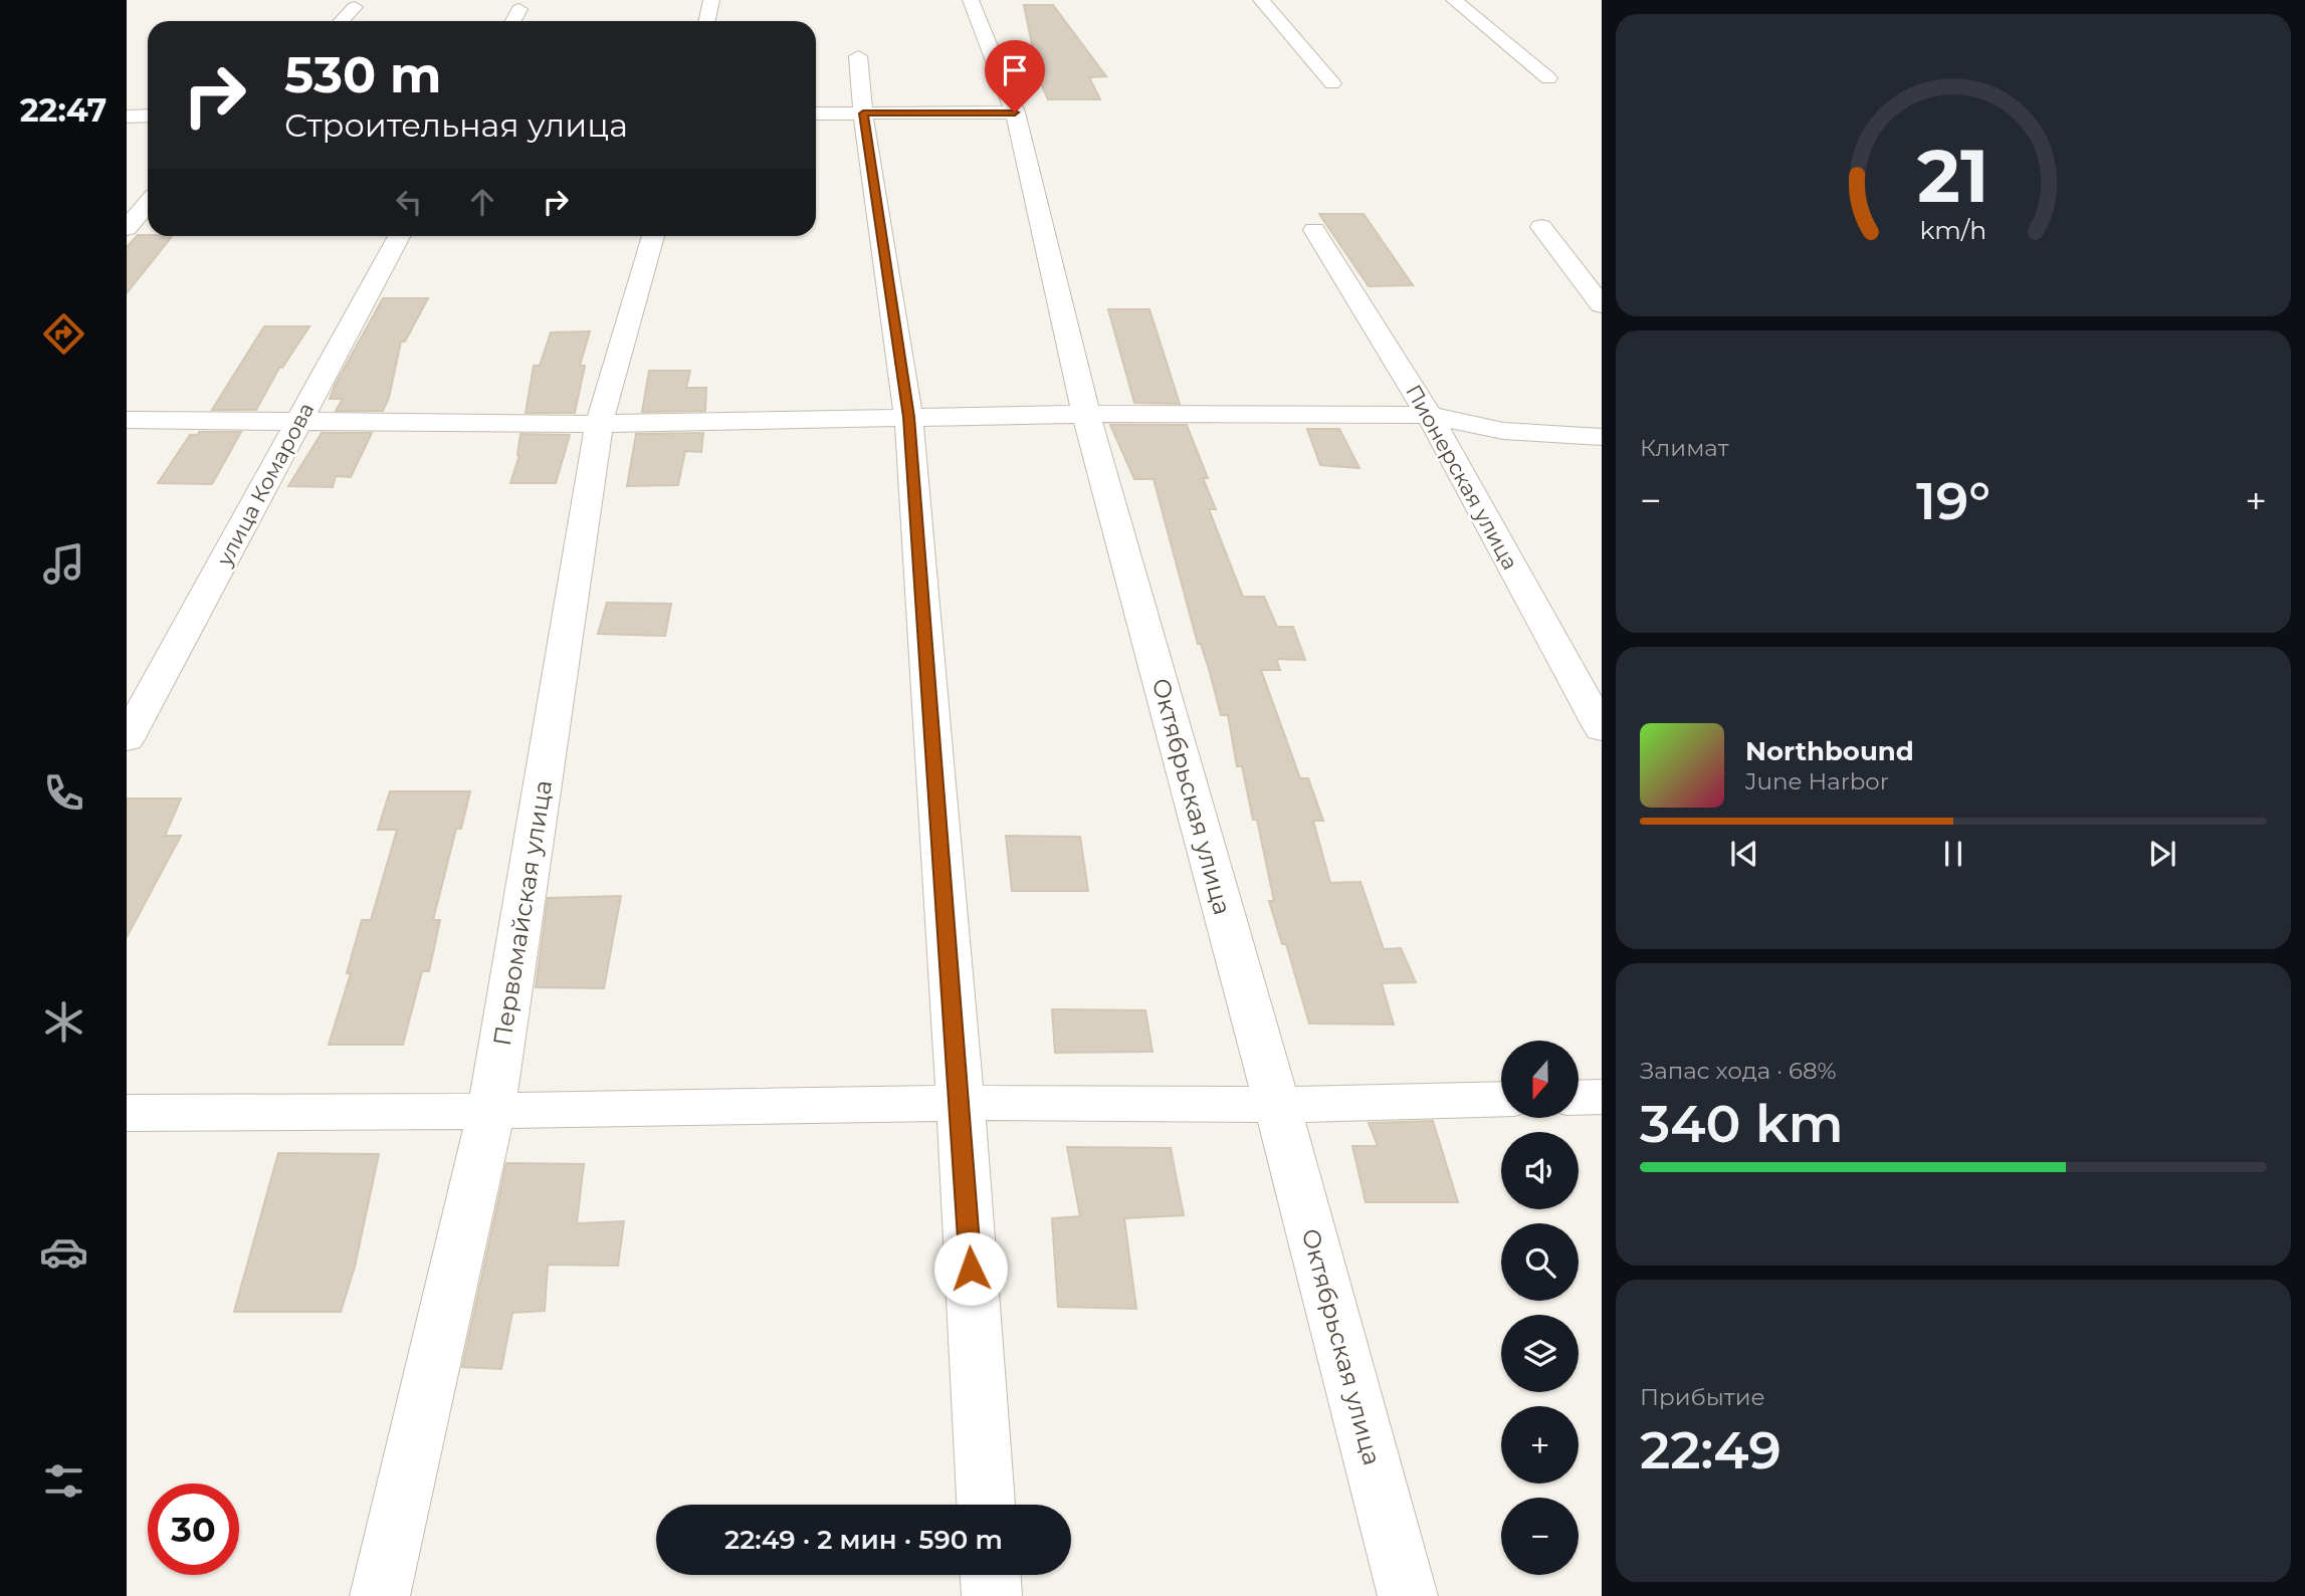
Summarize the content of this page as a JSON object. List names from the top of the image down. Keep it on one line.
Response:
{"streets":{"street":["Пионерская улица","улица Комарова","Октябрьская улица","Первомайская улица"]},"north":"bottom","page":{"tabs":"22:47","turn":["530 m","Строительная улица"],"tile":["Климат",["Запас хода · 68%","340 km"],["Прибытие","22:49"]],"heat":["−","19°","+"],"song":["Northbound","June Harbor"],"map_buttons":["+","−"],"limit":"30","trip":"22:49 · 2 мин · 590 m","gauge":["21","km/h"]}}
